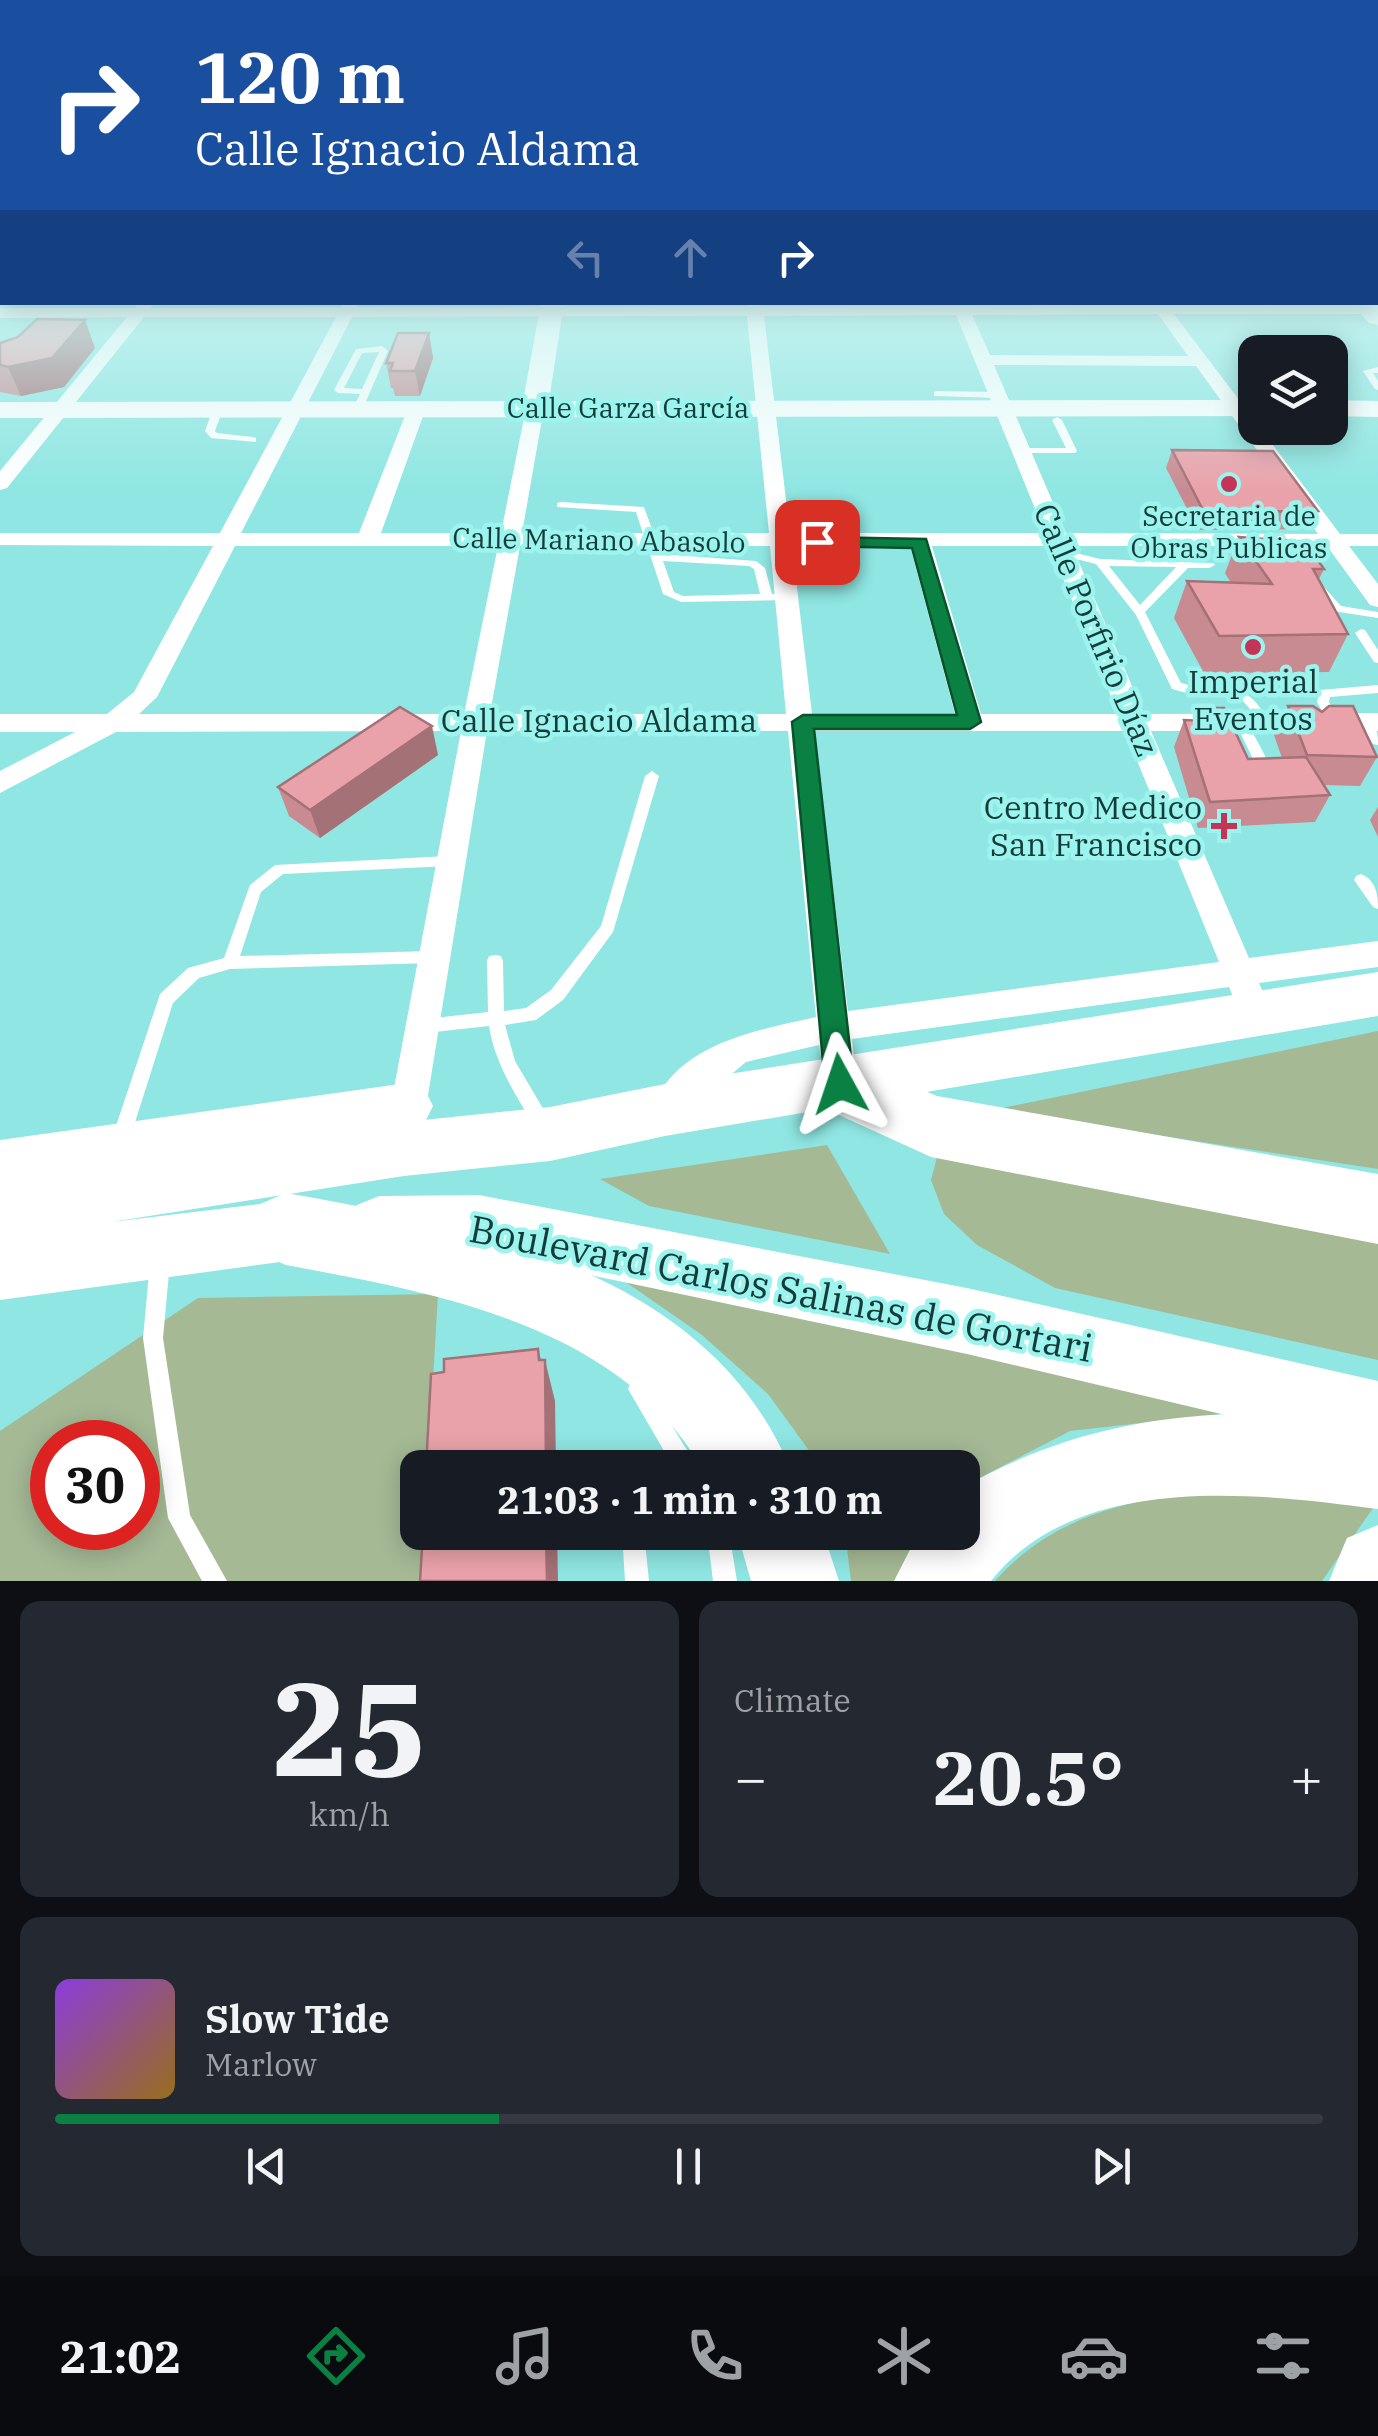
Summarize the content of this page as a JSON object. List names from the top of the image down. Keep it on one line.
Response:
{"streets":{"main road":["Boulevard Carlos Salinas de Gortari"],"street":["Calle Garza García","Calle Mariano Abasolo","Calle Porfirio Díaz","Calle Ignacio Aldama"]},"crossings":[["Calle Garza García","Calle Porfirio Díaz"],["Calle Mariano Abasolo","Calle Porfirio Díaz"],["Calle Porfirio Díaz","Calle Ignacio Aldama"]],"places":{"other":["Secretaria de Obras Publicas","Imperial Eventos"],"health":["Centro Medico San Francisco"]},"page":{"turn":["120 m","Calle Ignacio Aldama"],"limit":"30","trip":"21:03 · 1 min · 310 m","tile":[["25","km/h"],"Climate"],"heat":["−","20.5°","+"],"song":["Slow Tide","Marlow"],"tabs":"21:02"}}
